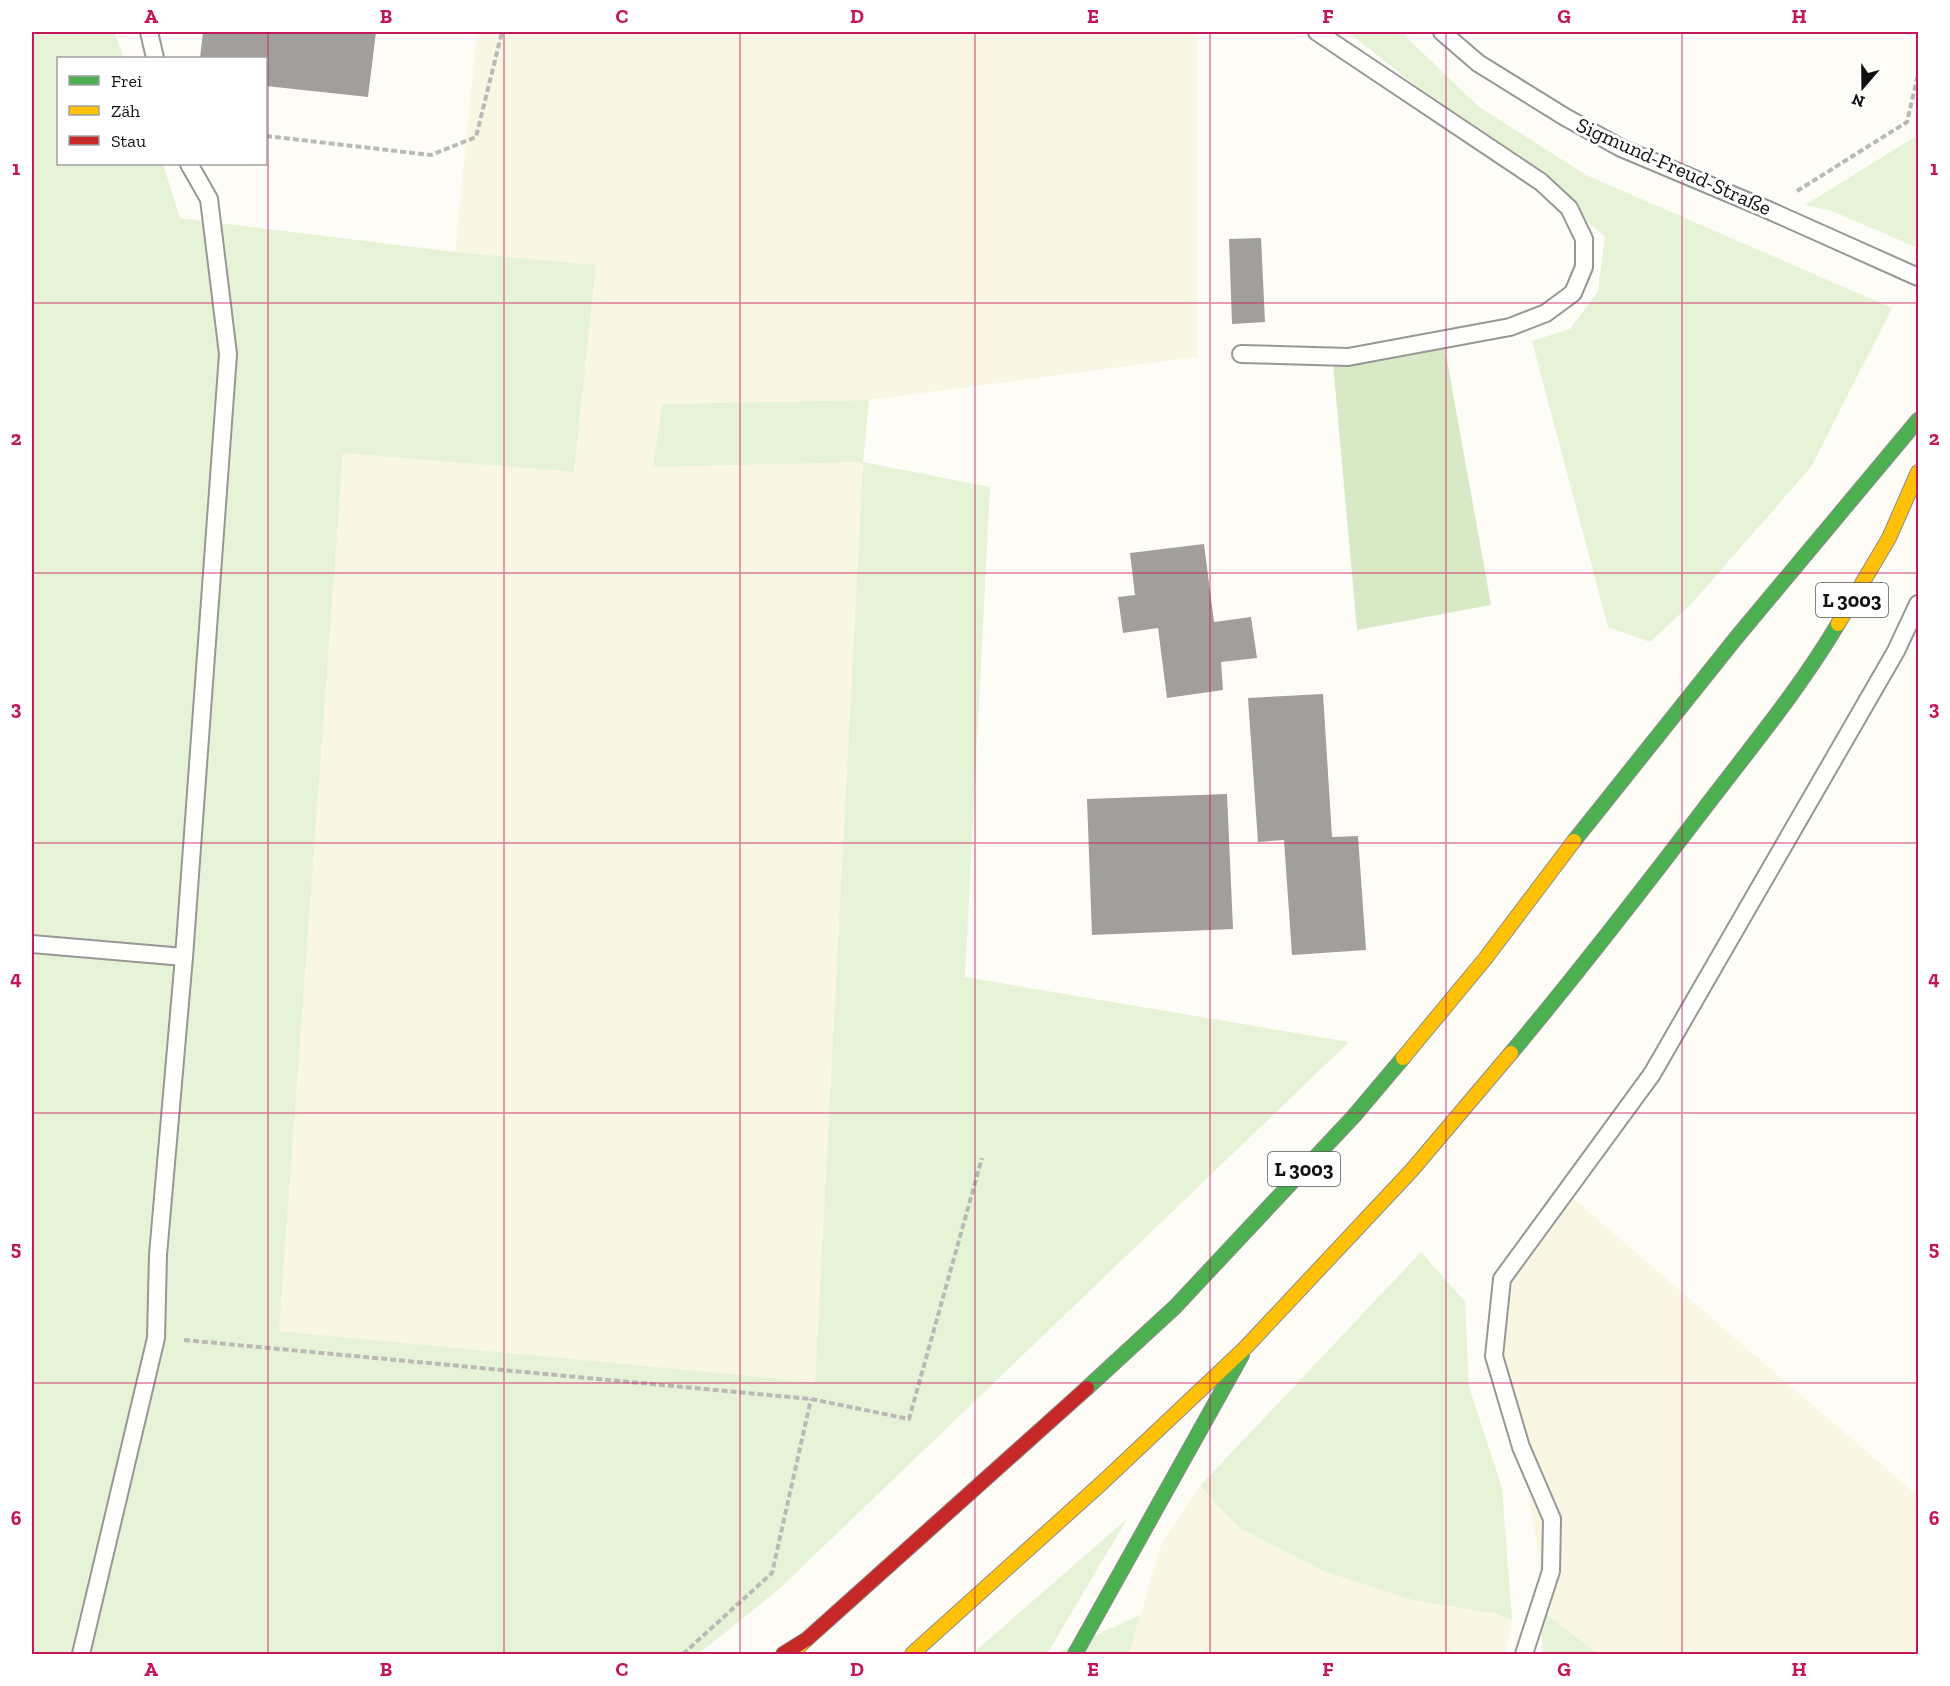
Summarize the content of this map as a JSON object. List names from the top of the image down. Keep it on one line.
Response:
{"streets":{"main road":["L 3003"],"lane":["Sigmund-Freud-Straße"]},"legend":["Frei","Zäh","Stau"],"north":"bottom","grid":{"columns":["A","B","C","D","E","F","G","H"],"rows":["1","2","3","4","5","6"]}}
